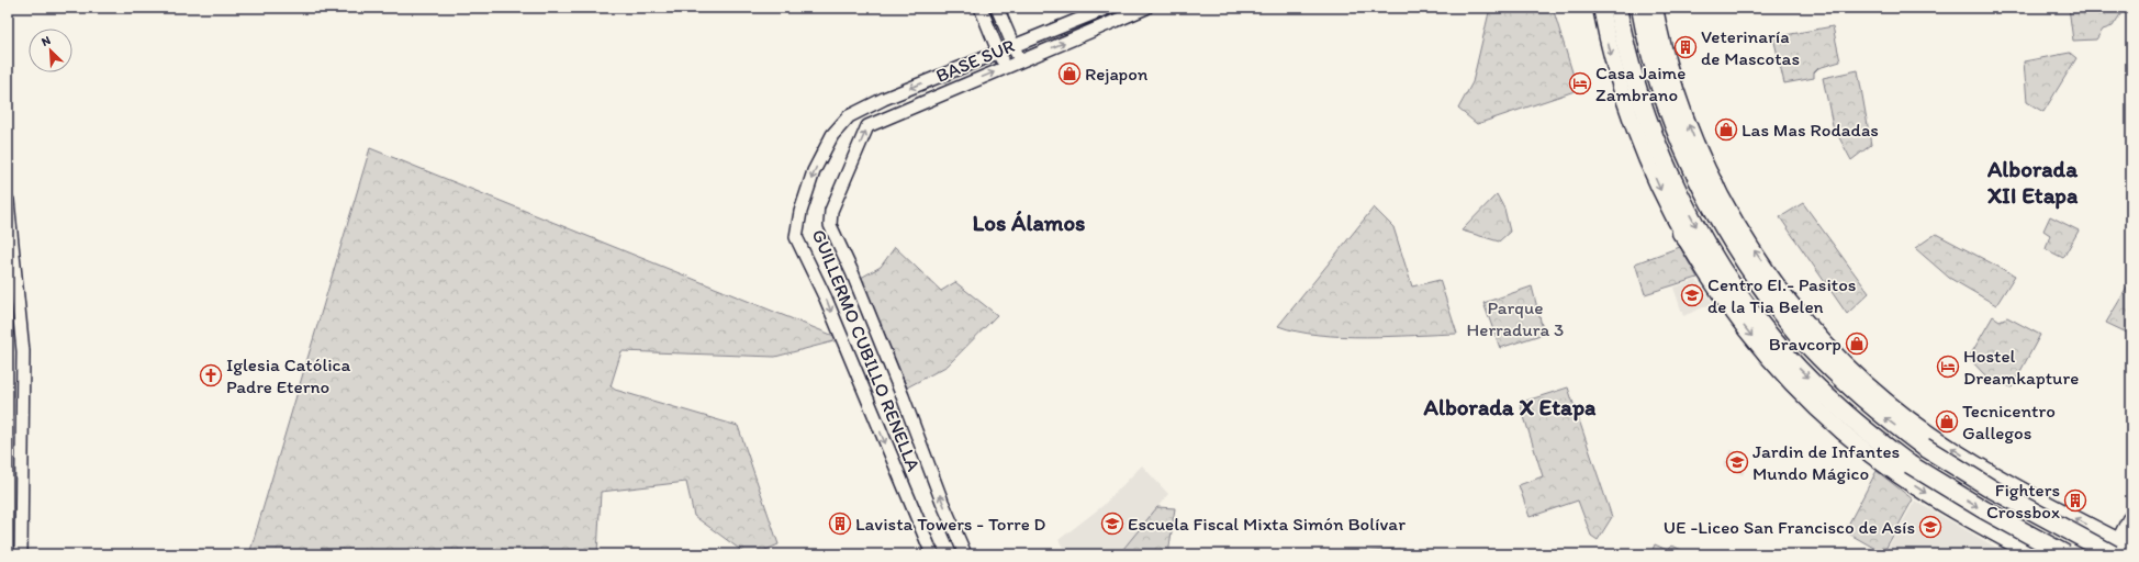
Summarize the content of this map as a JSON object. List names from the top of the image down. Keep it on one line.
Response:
{"streets":{"street":["BASE SUR","GUILLERMO CUBILLO RENELLA"]},"crossings":[["BASE SUR","GUILLERMO CUBILLO RENELLA"]],"districts":["Alborada XII Etapa","Los Álamos","Alborada X Etapa"],"parks":["Parque Herradura 3"],"places":{"building":["Veterinaría de Mascotas","Fighters Crossbox","Lavista Towers - Torre D"],"shop":["Rejapon","Las Mas Rodadas","Bravcorp","Tecnicentro Gallegos"],"hotel":["Casa Jaime Zambrano","Hostel Dreamkapture"],"school or university":["Centro EI.- Pasitos de la Tia Belen","Jardin de Infantes Mundo Mágico","Escuela Fiscal Mixta Simón Bolívar","UE -Liceo San Francisco de Asís"],"church":["Iglesia Católica Padre Eterno"]},"north":"top left"}
